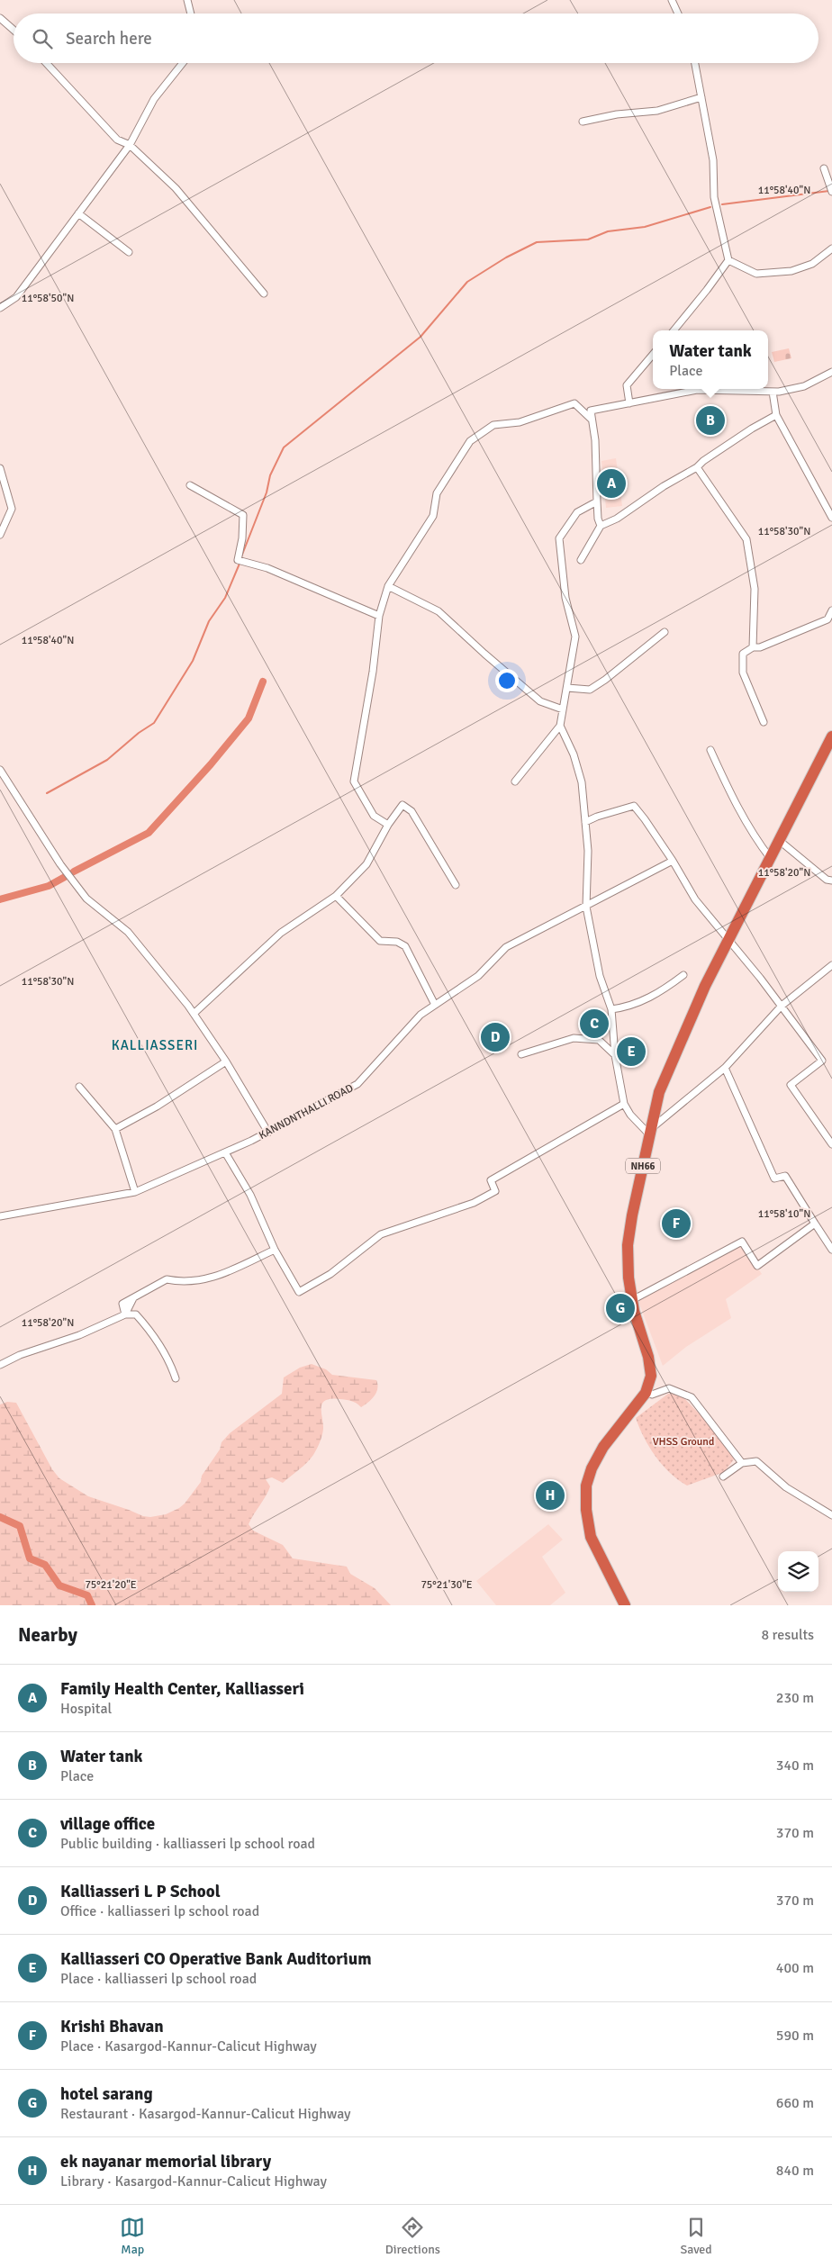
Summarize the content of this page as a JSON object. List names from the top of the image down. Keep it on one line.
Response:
{"streets":{"highway":["NH66"],"street":["KANNDNTHALLI ROAD"]},"districts":["KALLIASSERI"],"parks":["VHSS Ground"],"page":{"search":"Search here","popup":["Water tank","Place"],"pins":["B","A","C","D","E","F","G","H"],"heading":["Nearby","8 results"],"list":[{"mark":"A","name":"Family Health Center, Kalliasseri","note":"Hospital","value":"230 m"},{"mark":"B","name":"Water tank","note":"Place","value":"340 m"},{"mark":"C","name":"village office","note":"Public building · kalliasseri lp school road","value":"370 m"},{"mark":"D","name":"Kalliasseri L P School","note":"Office · kalliasseri lp school road","value":"370 m"},{"mark":"E","name":"Kalliasseri CO Operative Bank Auditorium","note":"Place · kalliasseri lp school road","value":"400 m"},{"mark":"F","name":"Krishi Bhavan","note":"Place · Kasargod-Kannur-Calicut Highway","value":"590 m"},{"mark":"G","name":"hotel sarang","note":"Restaurant · Kasargod-Kannur-Calicut Highway","value":"660 m"},{"mark":"H","name":"ek nayanar memorial library","note":"Library · Kasargod-Kannur-Calicut Highway","value":"840 m"}],"nav":["Map","Directions","Saved"]},"coordinates":["11°58'40\"N","11°58'50\"N","11°58'30\"N","11°58'20\"N","11°58'10\"N","75°21'20\"E","75°21'30\"E"]}
